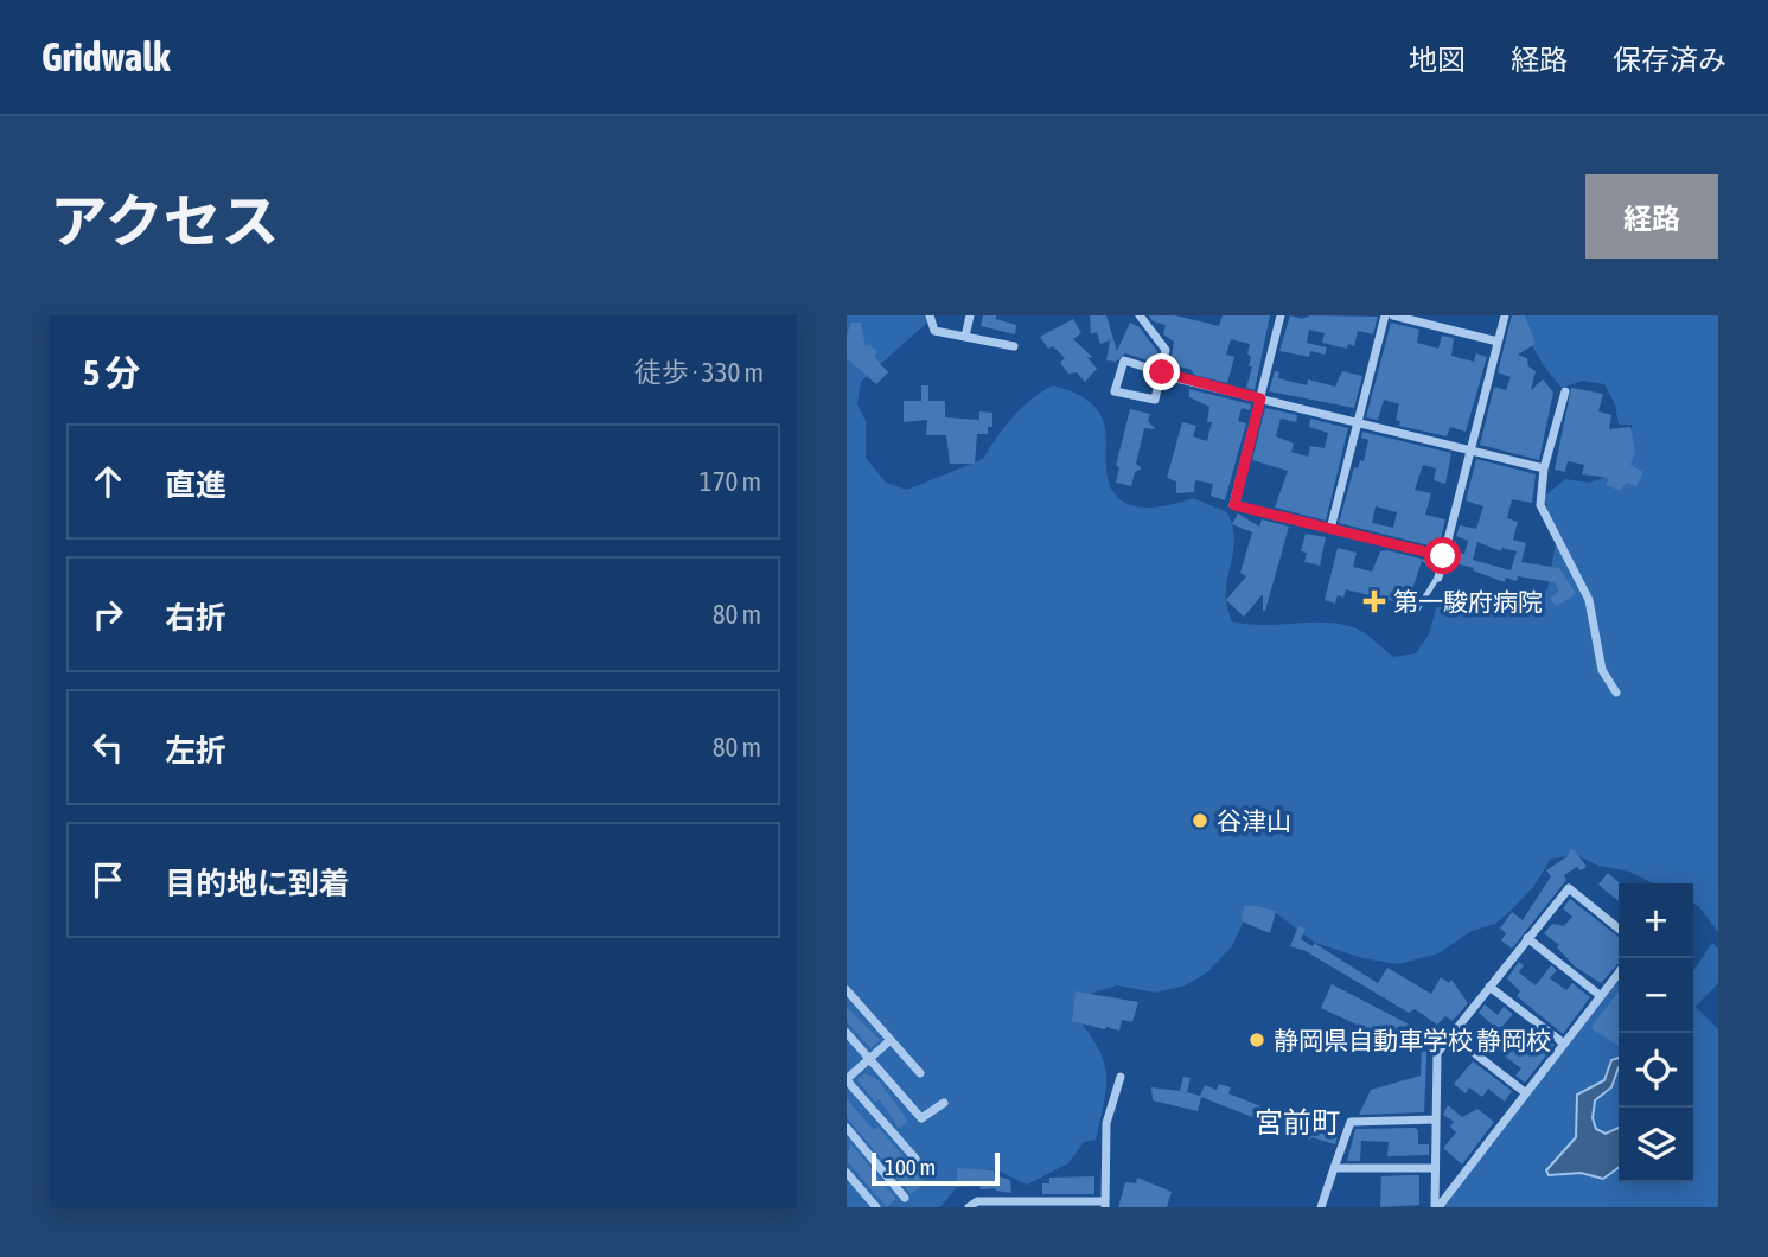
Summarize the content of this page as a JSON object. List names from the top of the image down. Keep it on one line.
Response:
{"districts":["宮前町"],"places":{"health":["第一駿府病院"],"other":["谷津山","静岡県自動車学校 静岡校"]},"scale_bar":"100 m","page":{"header":"Gridwalk","nav":["地図","経路","保存済み"],"title":"アクセス","buttons":"経路","heading":["5 分","徒歩 · 330 m"],"list":[["直進","170 m"],["右折","80 m"],["左折","80 m"],"目的地に到着"],"map_buttons":["+","−"],"scale":"100 m"}}
